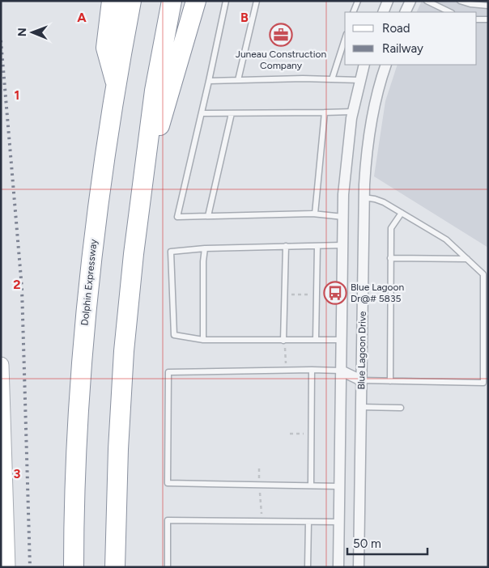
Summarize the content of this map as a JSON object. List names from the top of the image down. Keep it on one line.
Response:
{"streets":{"highway":["Dolphin Expressway"],"street":["Blue Lagoon Drive"]},"places":{"office":["Juneau Construction Company"],"bus stop":["Blue Lagoon Dr@# 5835"]},"legend":["Road","Railway"],"scale_bar":"50 m","north":"left","grid":{"columns":["A","B"],"rows":["1","2","3"]}}
